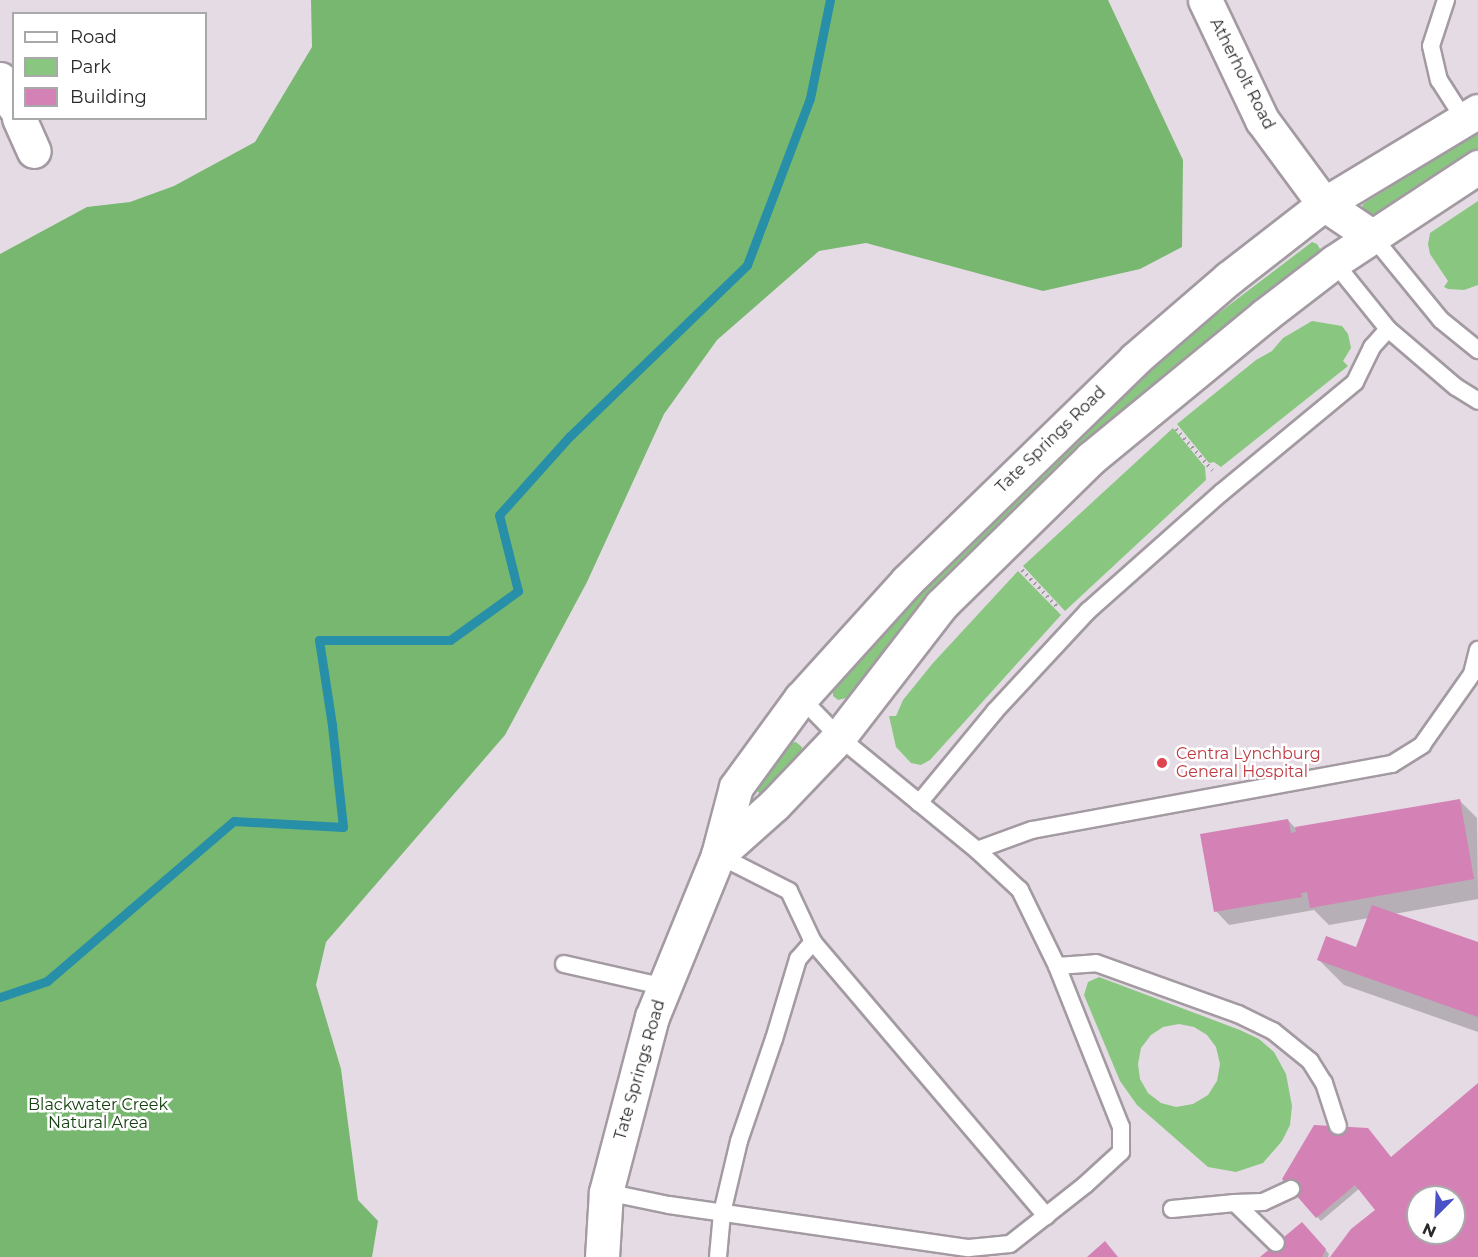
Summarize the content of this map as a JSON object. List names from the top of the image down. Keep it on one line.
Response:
{"streets":{"street":["Atherholt Road","Tate Springs Road"]},"crossings":[["Atherholt Road","Tate Springs Road"]],"parks":["Blackwater Creek Natural Area"],"places":["Centra Lynchburg General Hospital"],"legend":["Road","Park","Building"],"north":"bottom left"}
